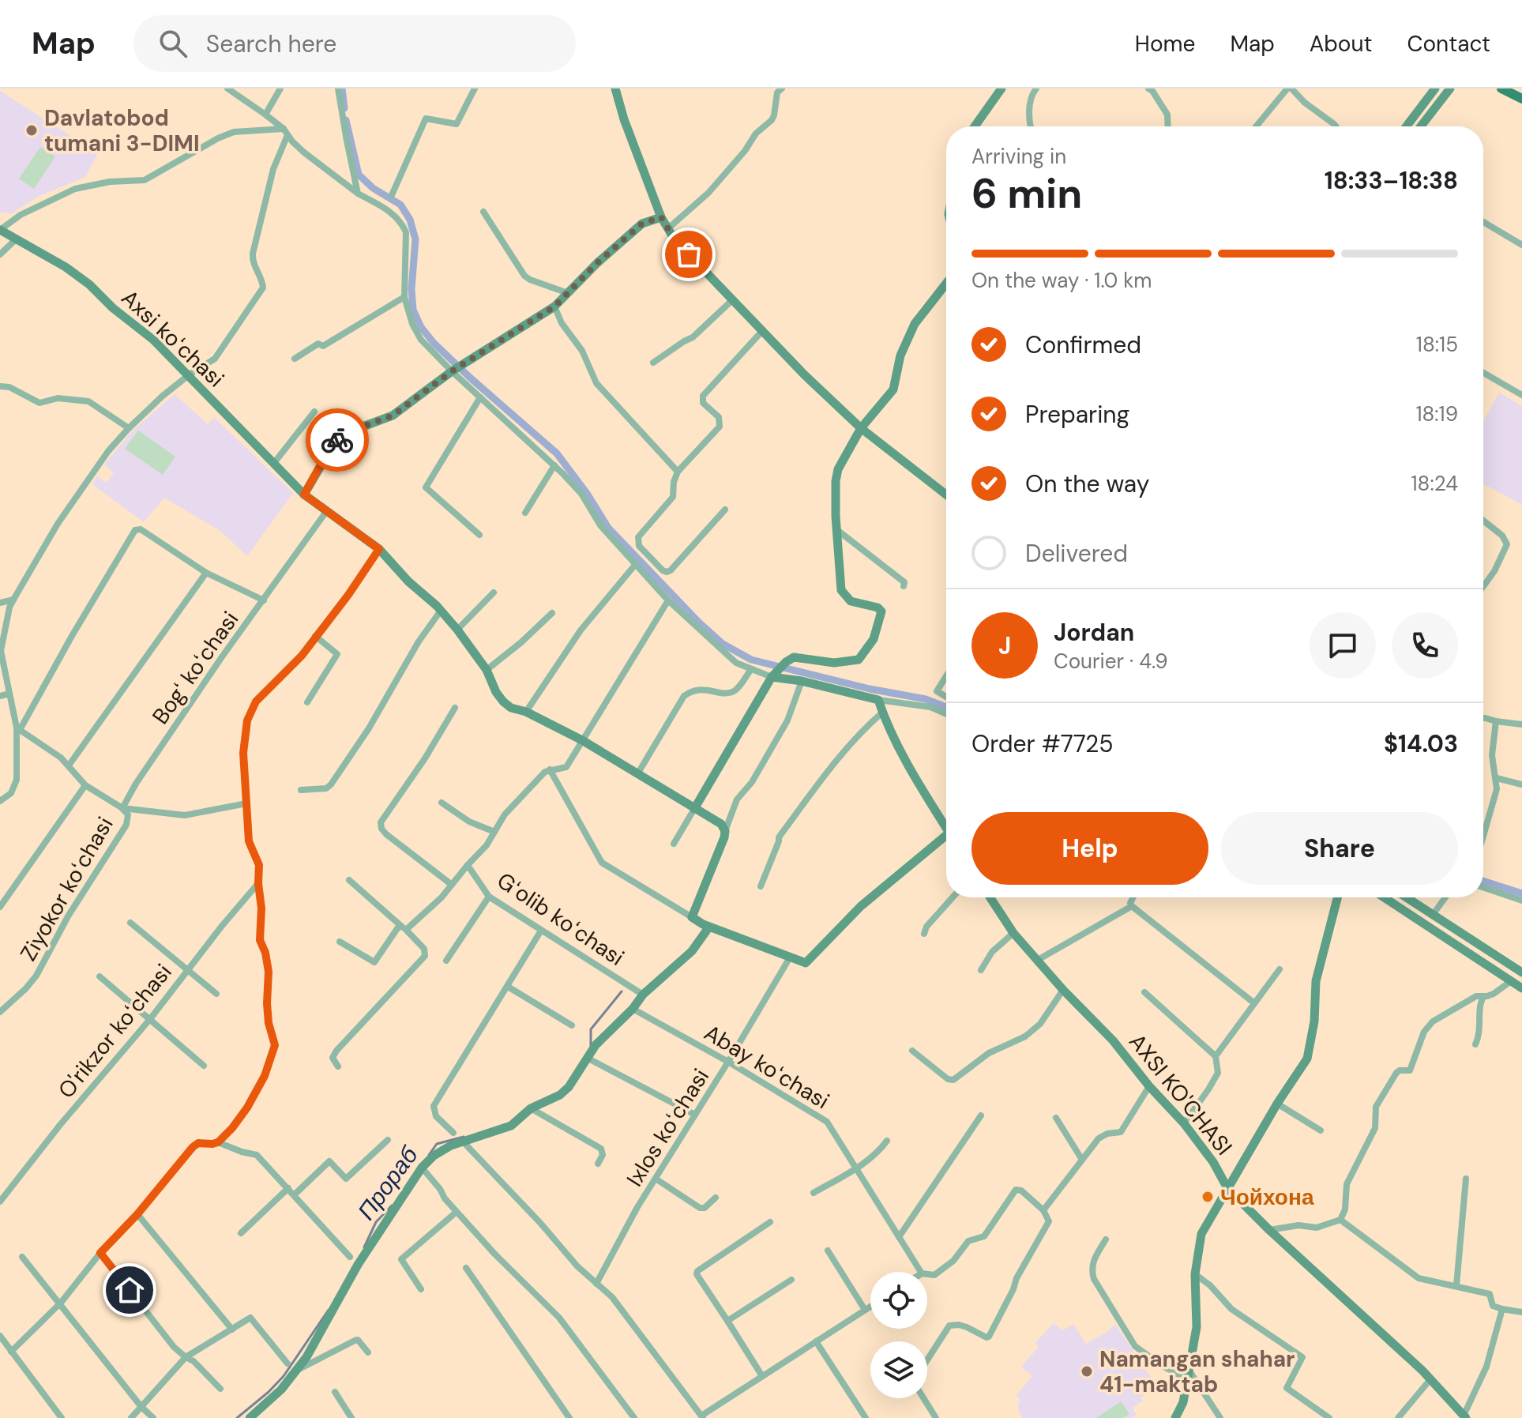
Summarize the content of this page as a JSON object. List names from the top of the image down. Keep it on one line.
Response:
{"streets":{"street":["Axsi koʻchasi","Bogʻ koʻchasi","Ziyokor koʻchasi","Gʻolib koʻchasi","O'rikzor koʻchasi","Abay koʻchasi","AXSI KO'CHASI","Ixlos koʻchasi"]},"crossings":[["Axsi koʻchasi","Bogʻ koʻchasi"],["Bogʻ koʻchasi","Ziyokor koʻchasi"],["Abay koʻchasi","Ixlos koʻchasi"]],"water":["Прораб"],"places":["Davlatobod tumani 3-DIMI","Чойхона","Namangan shahar 41-maktab"],"page":{"header":"Map","search":"Search here","nav":["Home","Map","About","Contact"],"heading":["6 min","Arriving in","18:33–18:38"],"panel":["Jordan","Courier · 4.9","Order #7725","$14.03"],"bar":"On the way · 1.0 km","list":[["Confirmed","18:15"],["Preparing","18:19"],["On the way","18:24"],"Delivered"],"round":"J","buttons":["Help","Share"]}}
